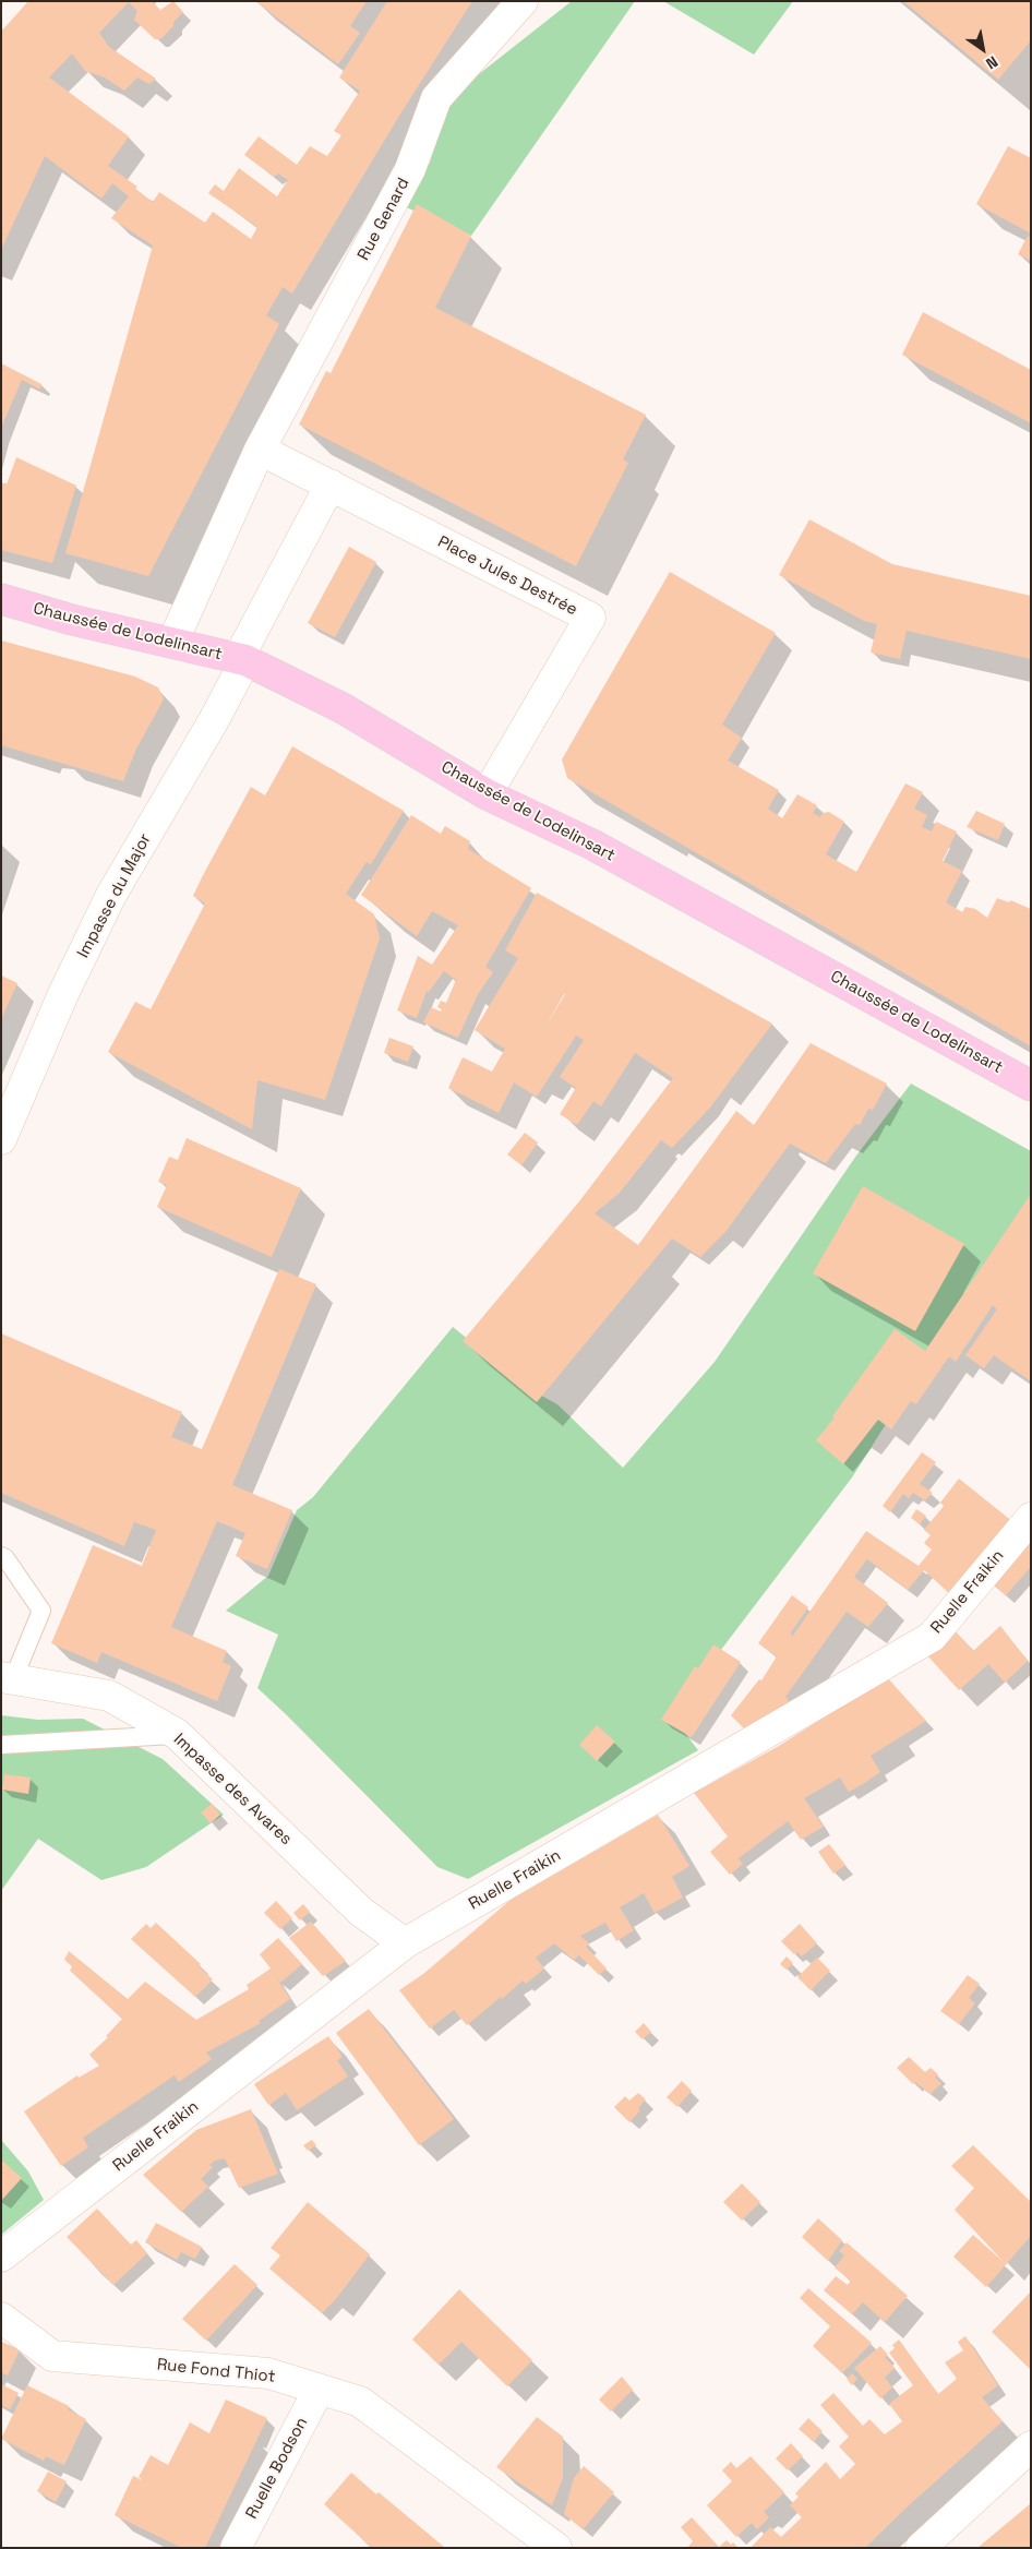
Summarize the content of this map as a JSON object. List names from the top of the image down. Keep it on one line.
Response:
{"streets":{"main road":["Chaussée de Lodelinsart"],"street":["Rue Genard","Place Jules Destrée","Impasse du Major","Ruelle Fraikin","Impasse des Avares","Rue Fond Thiot","Ruelle Bodson"]},"crossings":[["Rue Genard","Place Jules Destrée"],["Place Jules Destrée","Chaussée de Lodelinsart"],["Chaussée de Lodelinsart","Impasse du Major"],["Ruelle Fraikin","Impasse des Avares"],["Rue Fond Thiot","Ruelle Bodson"]],"north":"bottom right"}
